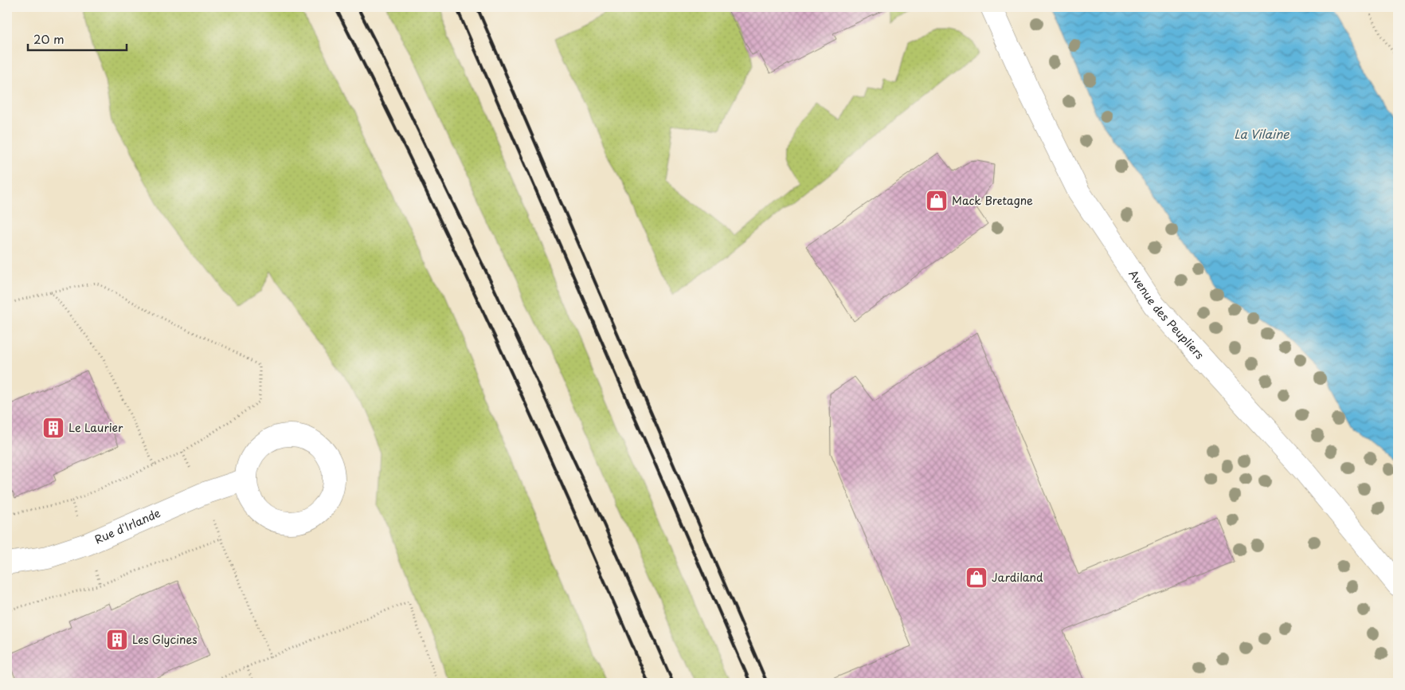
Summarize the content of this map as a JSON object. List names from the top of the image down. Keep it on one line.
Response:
{"streets":{"street":["Avenue des Peupliers","Rue d'Irlande"]},"water":["La Vilaine"],"places":{"shop":["Mack Bretagne","Jardiland"],"building":["Le Laurier","Les Glycines"]},"scale_bar":"20 m"}
